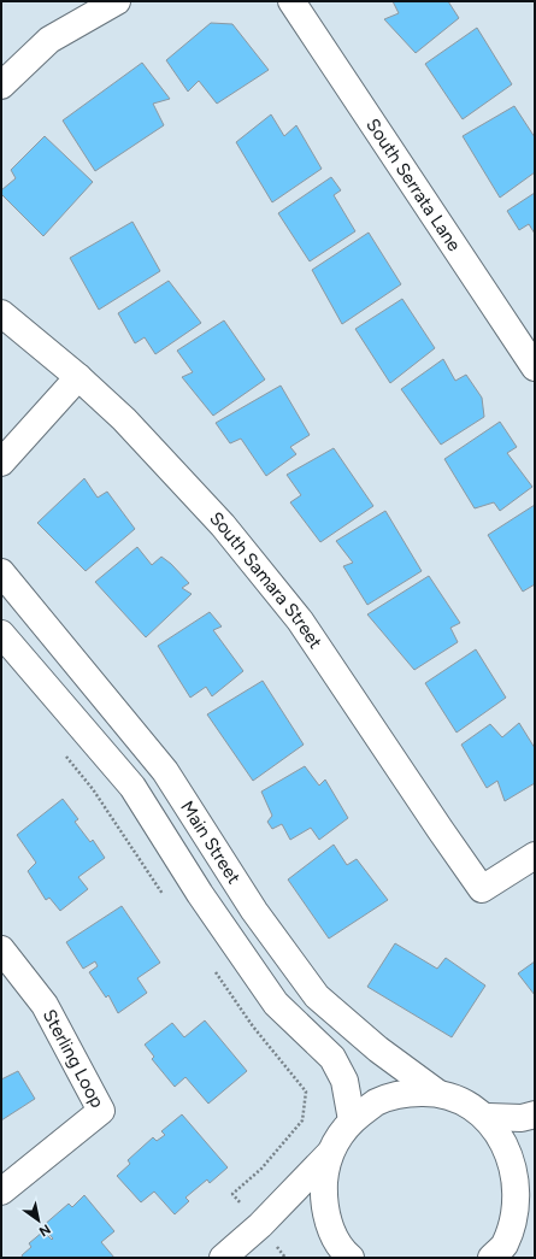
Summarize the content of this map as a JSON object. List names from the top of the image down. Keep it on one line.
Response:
{"streets":{"street":["South Serrata Lane","South Samara Street","Main Street","Sterling Loop"]},"north":"bottom right"}
